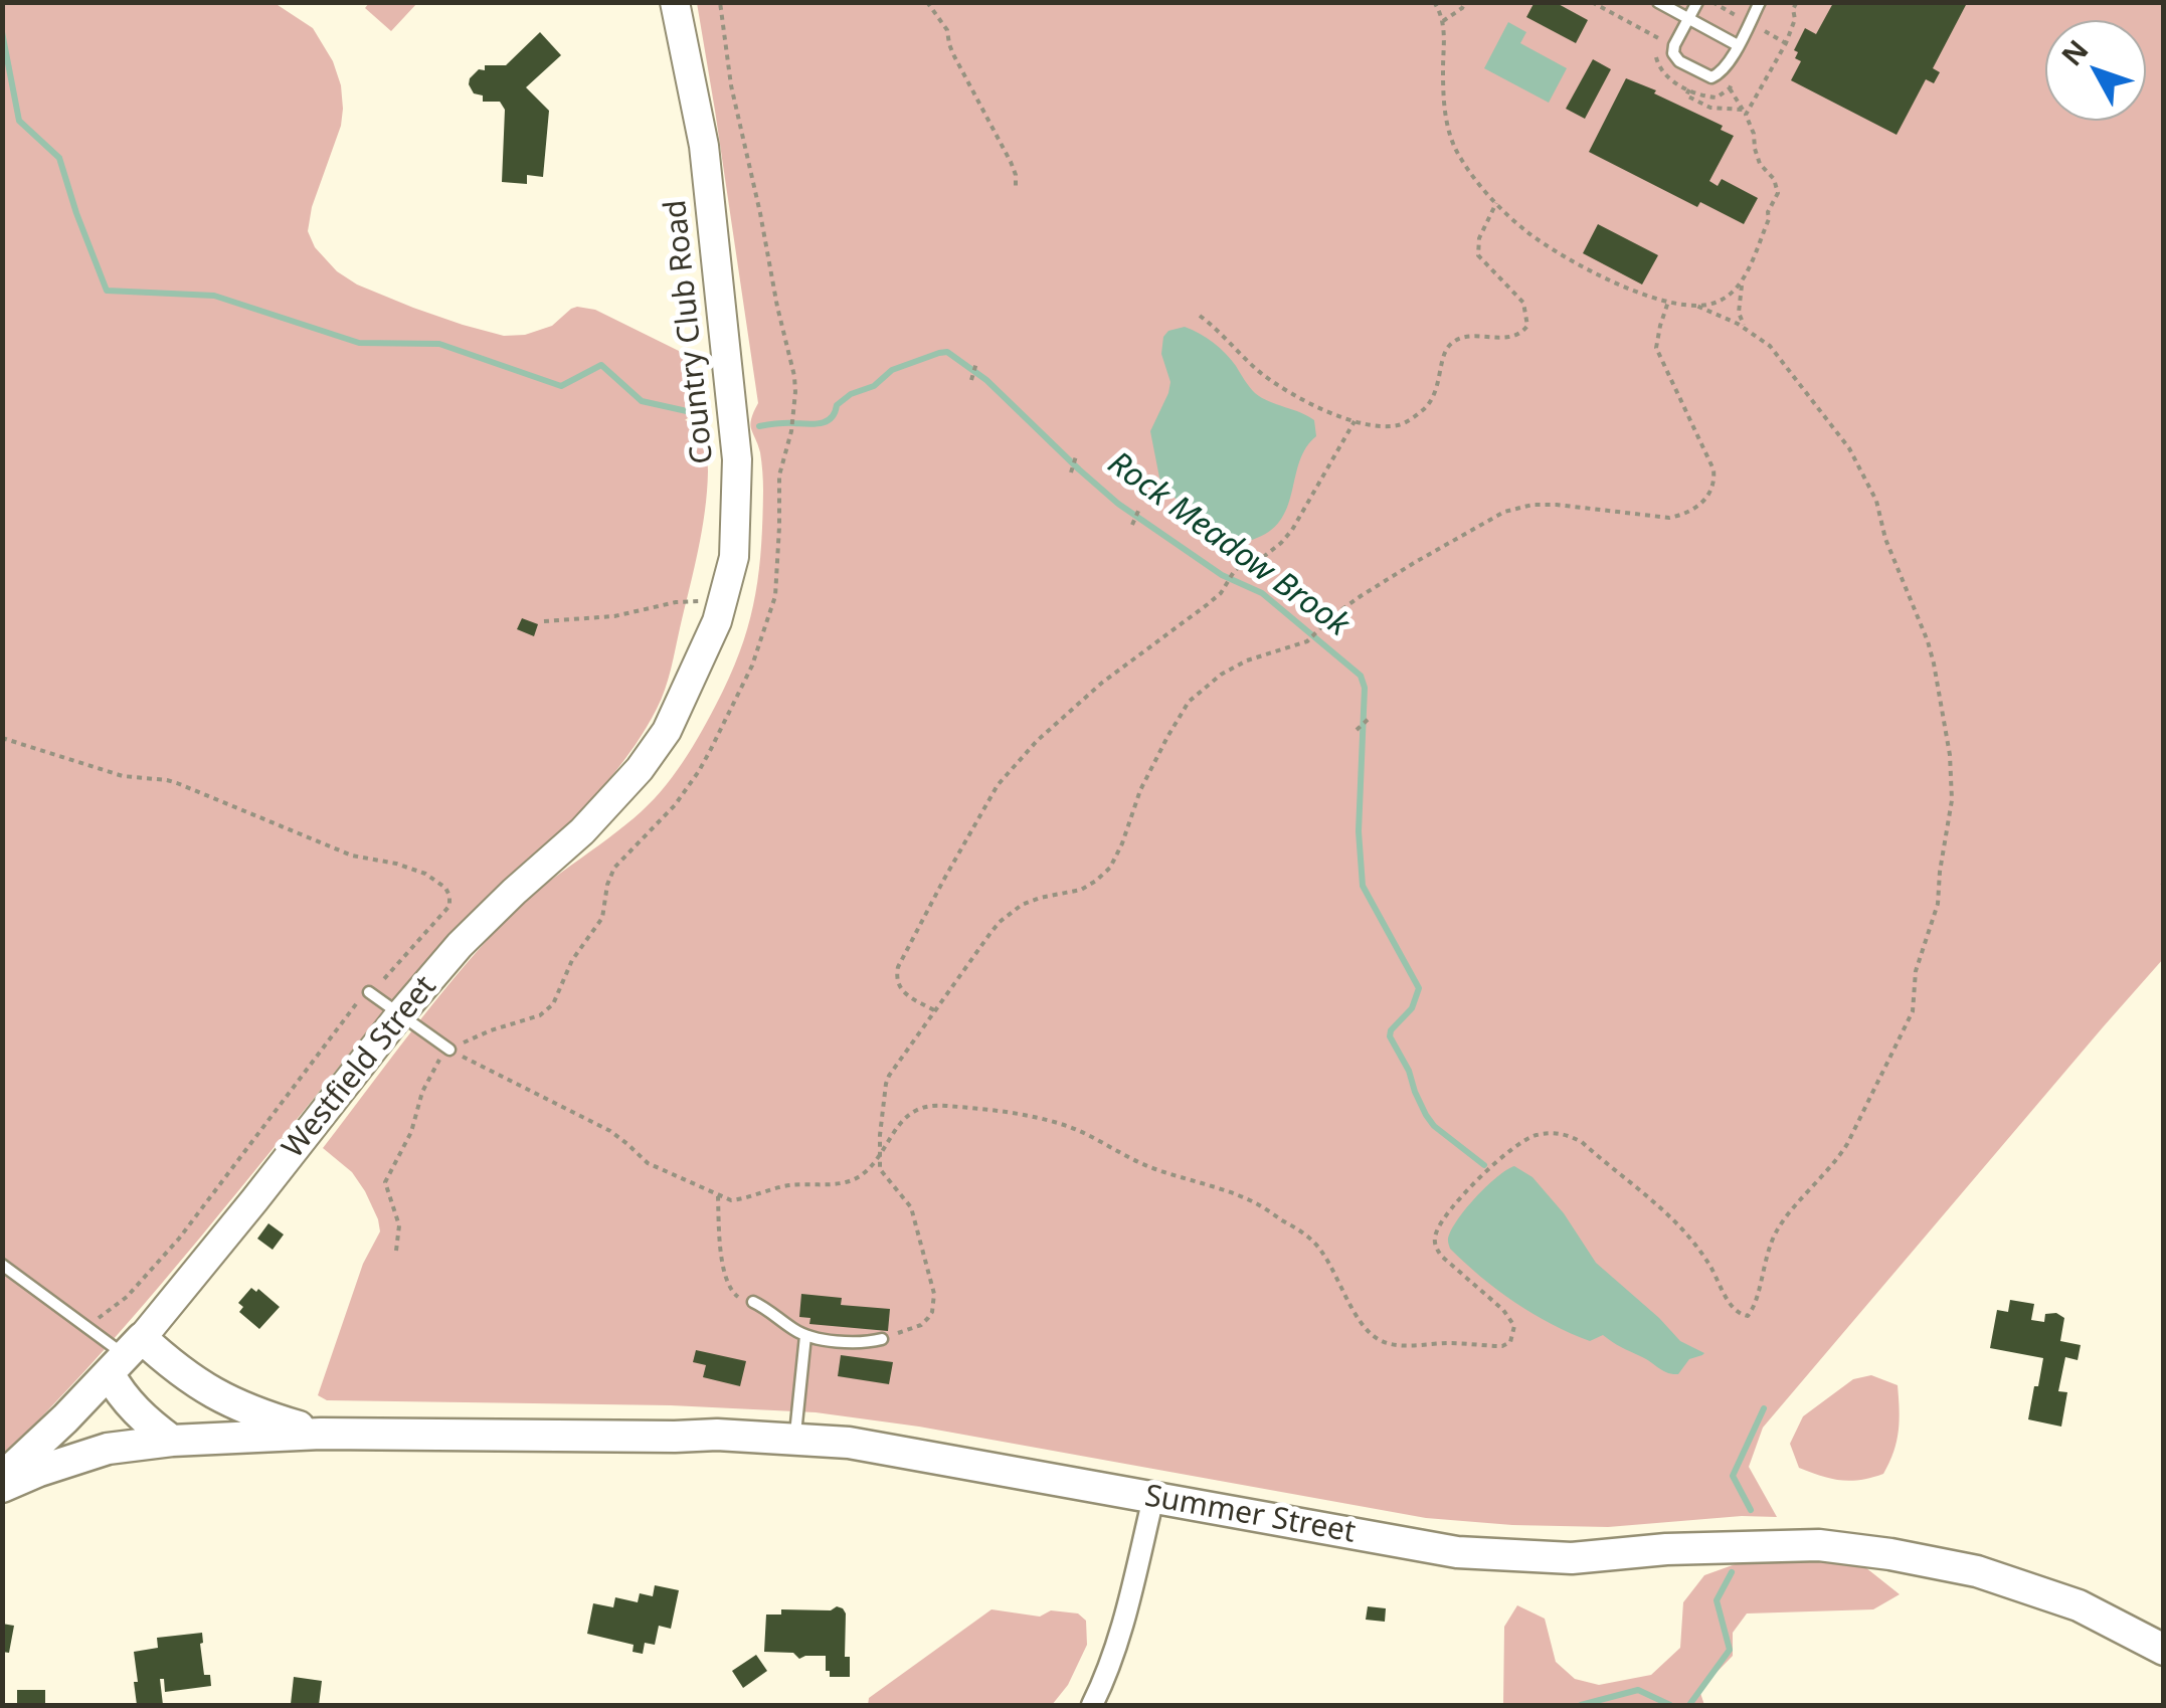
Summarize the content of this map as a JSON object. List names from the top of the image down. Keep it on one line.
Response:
{"streets":{"main road":["Westfield Street","Summer Street"],"street":["Country Club Road"]},"crossings":[["Country Club Road","Westfield Street"],["Westfield Street","Summer Street"]],"water":["Rock Meadow Brook"],"north":"top left"}
